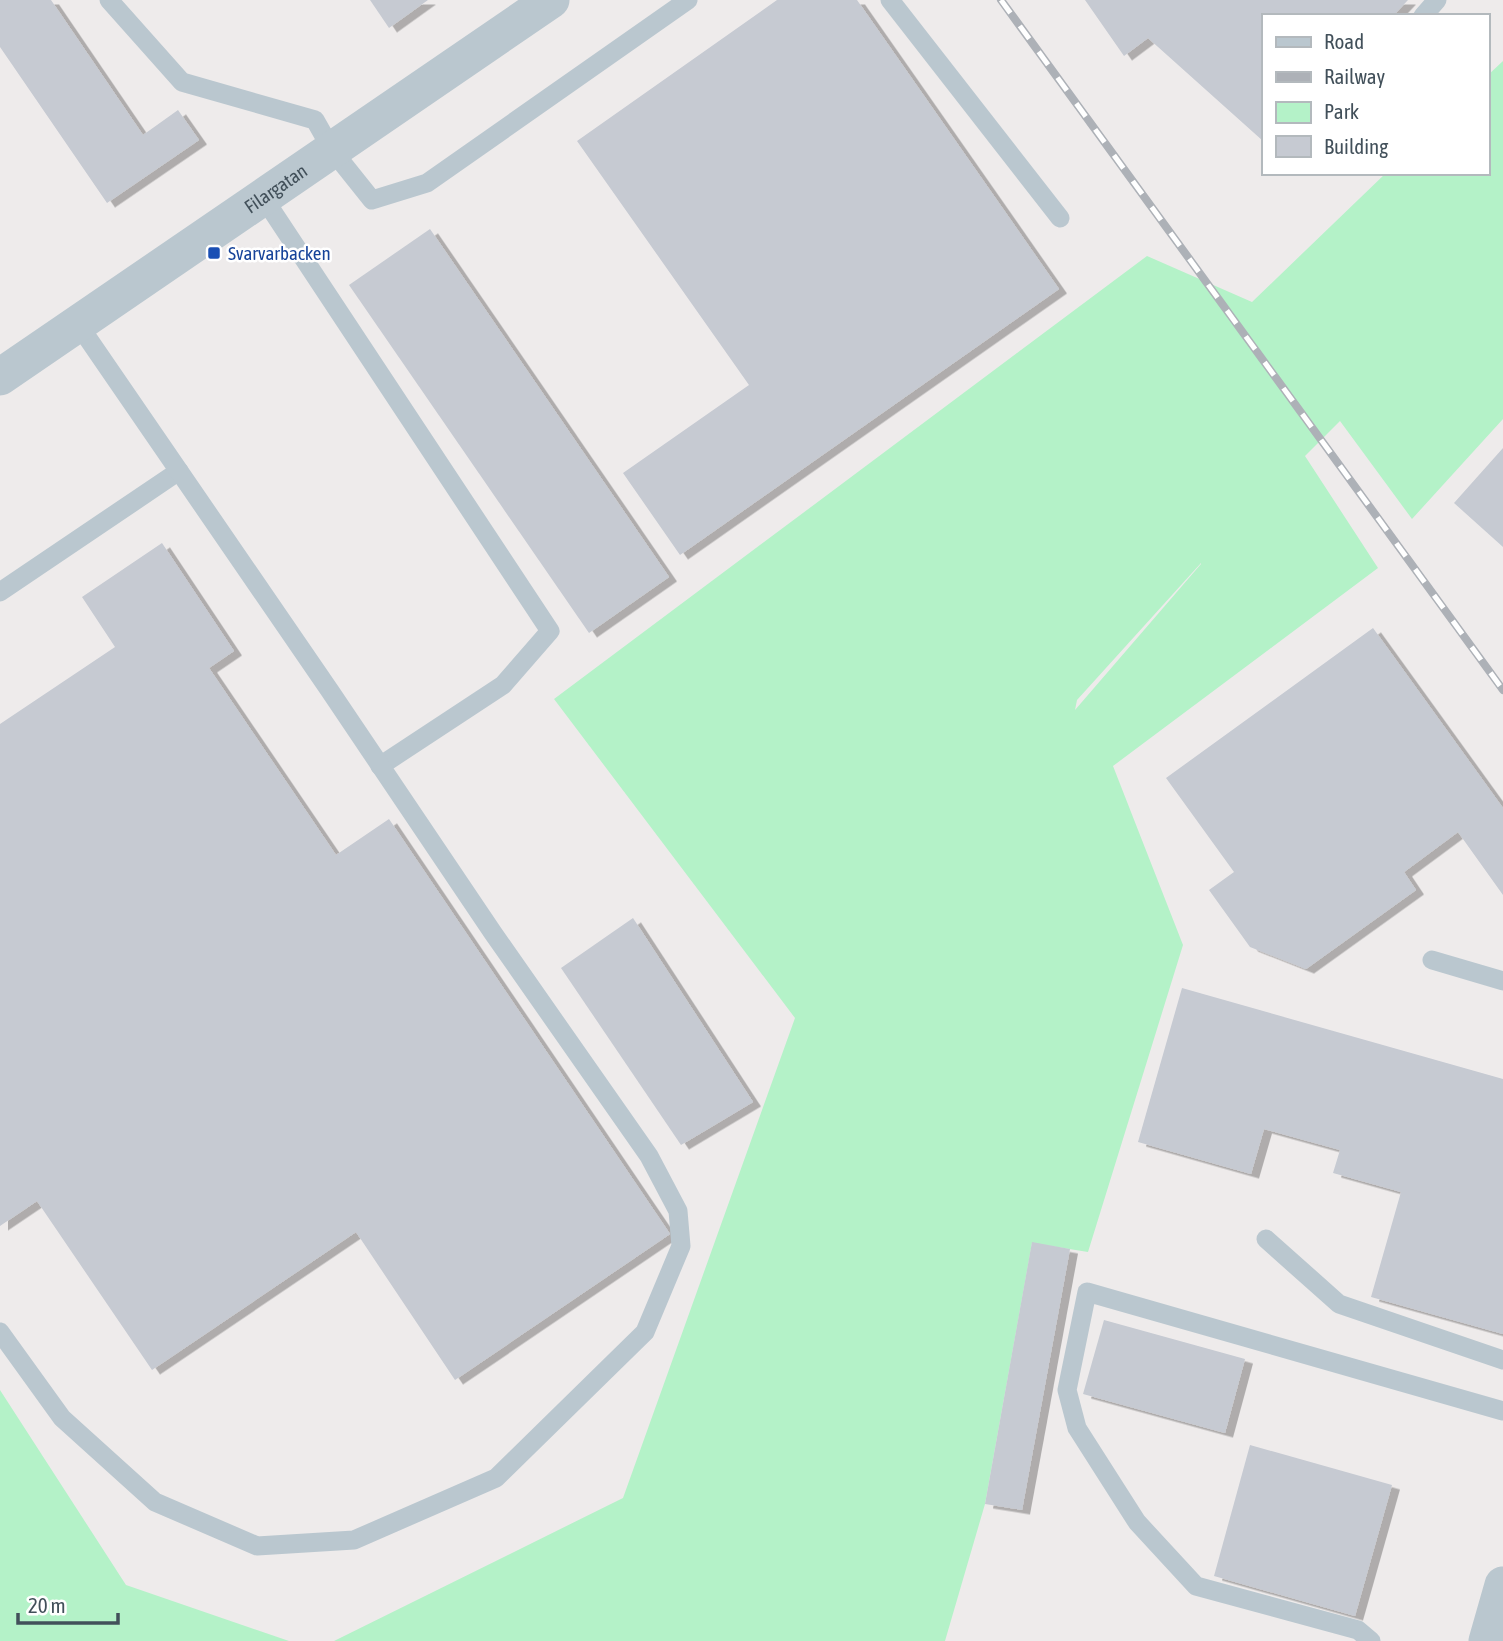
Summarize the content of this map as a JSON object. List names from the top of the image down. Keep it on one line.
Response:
{"streets":{"street":["Filargatan"]},"places":{"transit":["Svarvarbacken"]},"legend":["Road","Railway","Park","Building"],"scale_bar":"20 m"}
